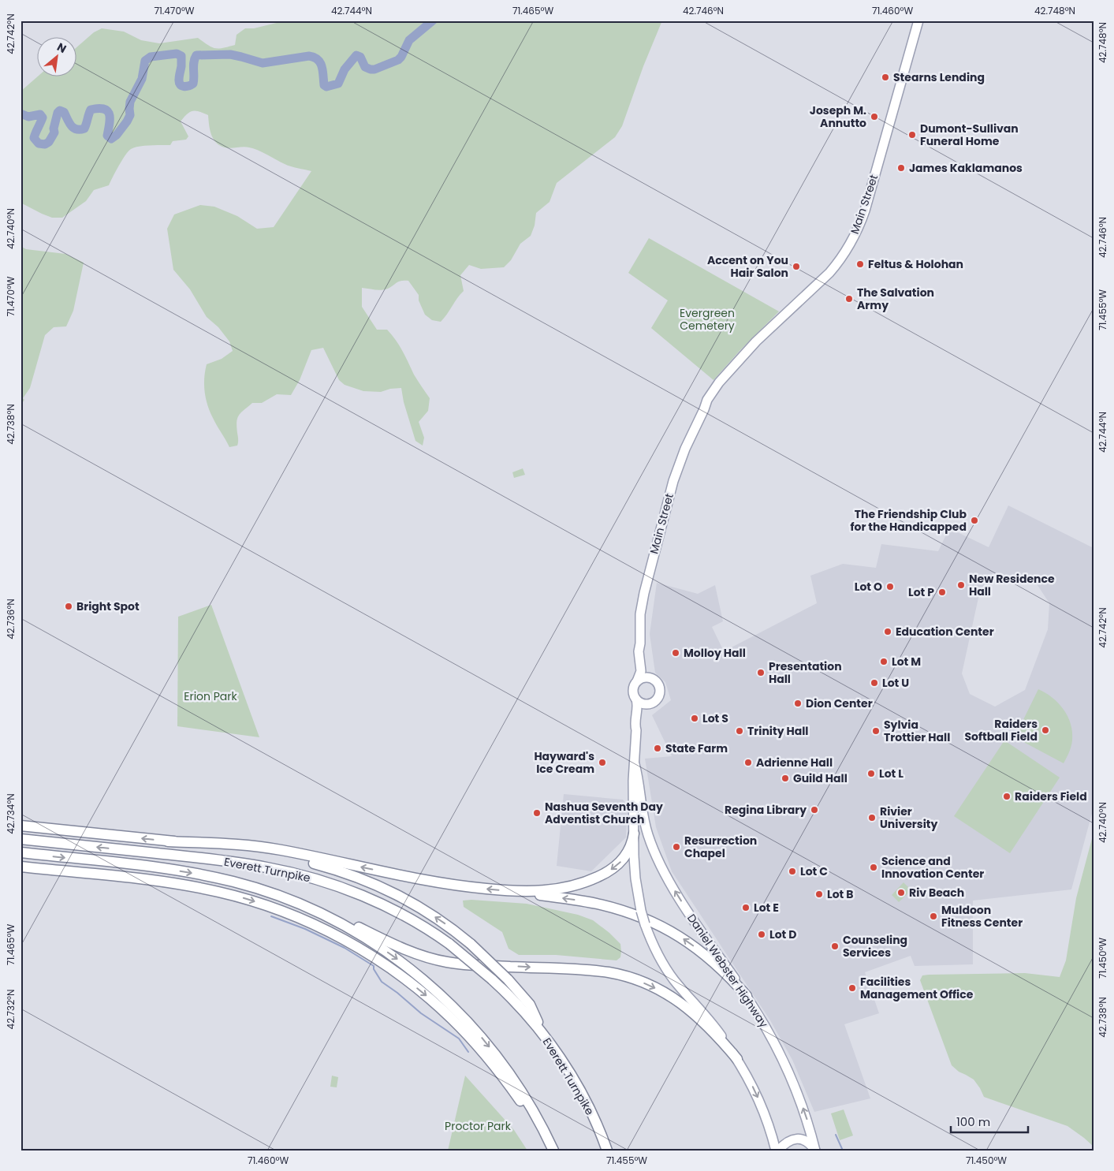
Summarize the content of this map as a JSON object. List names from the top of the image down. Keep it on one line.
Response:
{"streets":{"highway":["Everett Turnpike"],"main road":["Main Street","Daniel Webster Highway"]},"parks":["Evergreen Cemetery","Erion Park","Proctor Park"],"places":["Stearns Lending","Joseph M. Annutto","Dumont-Sullivan Funeral Home","James Kaklamanos","Feltus & Holohan","Accent on You Hair Salon","The Salvation Army","The Friendship Club for the Handicapped","New Residence Hall","Lot O","Lot P","Bright Spot","Education Center","Molloy Hall","Lot M","Presentation Hall","Lot U","Dion Center","Lot S","Raiders Softball Field","Trinity Hall","Sylvia Trottier Hall","State Farm","Hayward's Ice Cream","Adrienne Hall","Lot L","Guild Hall","Raiders Field","Regina Library","Nashua Seventh Day Adventist Church","Rivier University","Resurrection Chapel","Science and Innovation Center","Lot C","Riv Beach","Lot B","Lot E","Muldoon Fitness Center","Lot D","Counseling Services","Facilities Management Office"],"scale_bar":"100 m","north":"top right","coordinates":["71.470°W","42.744°N","71.465°W","42.746°N","71.460°W","42.748°N","42.742°N","42.740°N","71.455°W","42.738°N","42.736°N","42.734°N","71.450°W","42.732°N"]}
